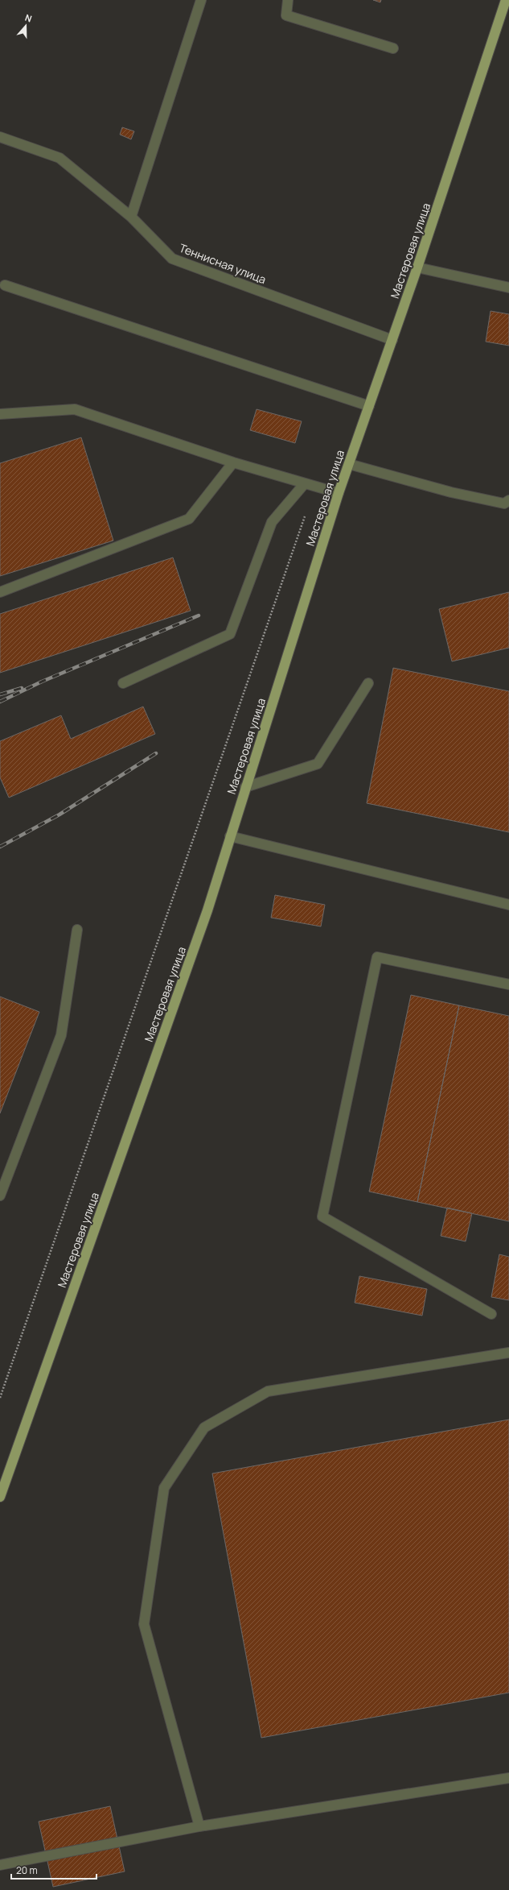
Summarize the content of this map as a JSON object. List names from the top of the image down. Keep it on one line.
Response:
{"streets":{"main road":["Мастеровая улица"],"street":["Теннисная улица"]},"crossings":[["Мастеровая улица","Теннисная улица"]],"scale_bar":"20 m","north":"top"}
